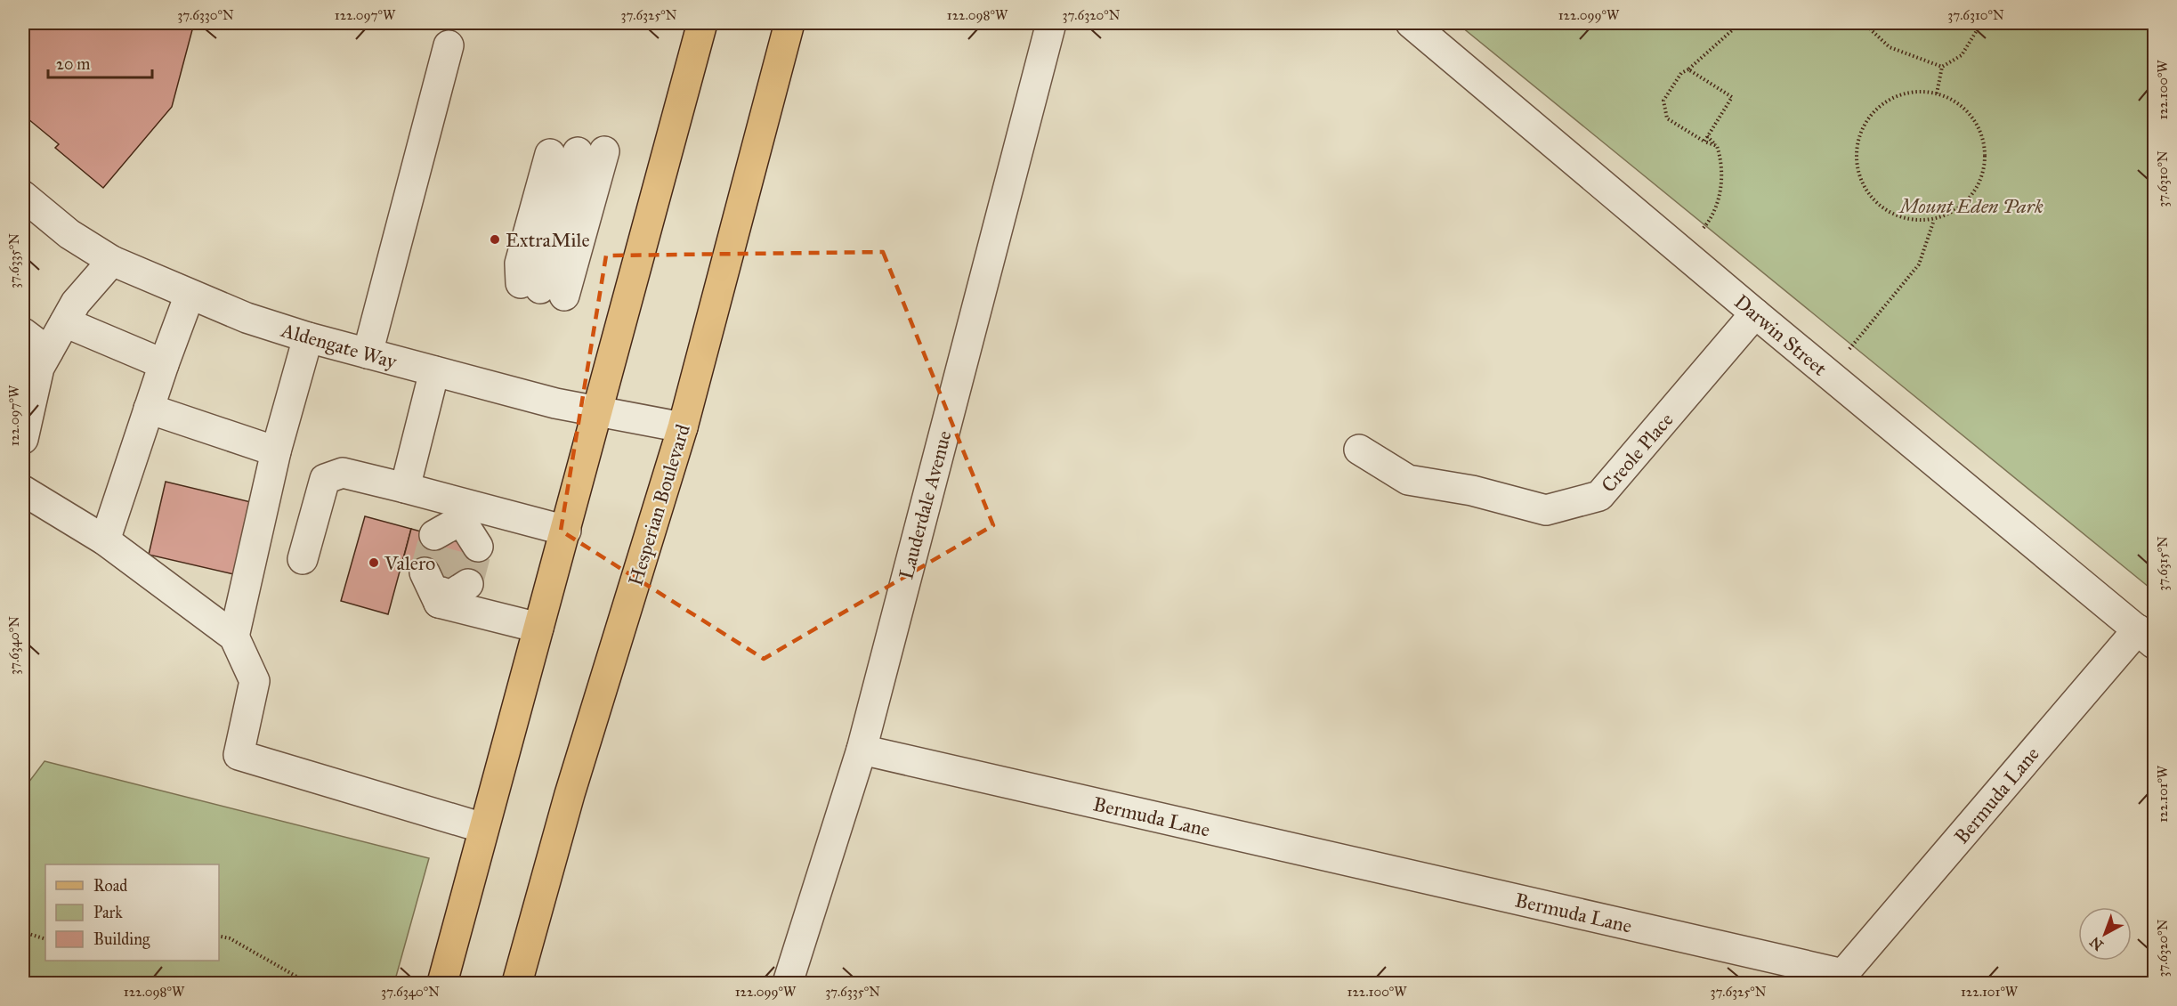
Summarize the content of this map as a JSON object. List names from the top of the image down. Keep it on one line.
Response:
{"streets":{"main road":["Hesperian Boulevard"],"street":["Darwin Street","Aldengate Way","Creole Place","Lauderdale Avenue","Bermuda Lane"]},"crossings":[["Darwin Street","Creole Place"],["Darwin Street","Bermuda Lane"],["Aldengate Way","Hesperian Boulevard"],["Lauderdale Avenue","Bermuda Lane"]],"parks":["Mount Eden Park"],"places":["ExtraMile","Valero"],"legend":["Road","Park","Building"],"scale_bar":"20 m","north":"bottom left","coordinates":["37.6330°N","122.097°W","37.6325°N","122.098°W","37.6320°N","122.099°W","37.6310°N","122.100°W","37.6335°N","37.6315°N","37.6340°N","122.101°W"]}
